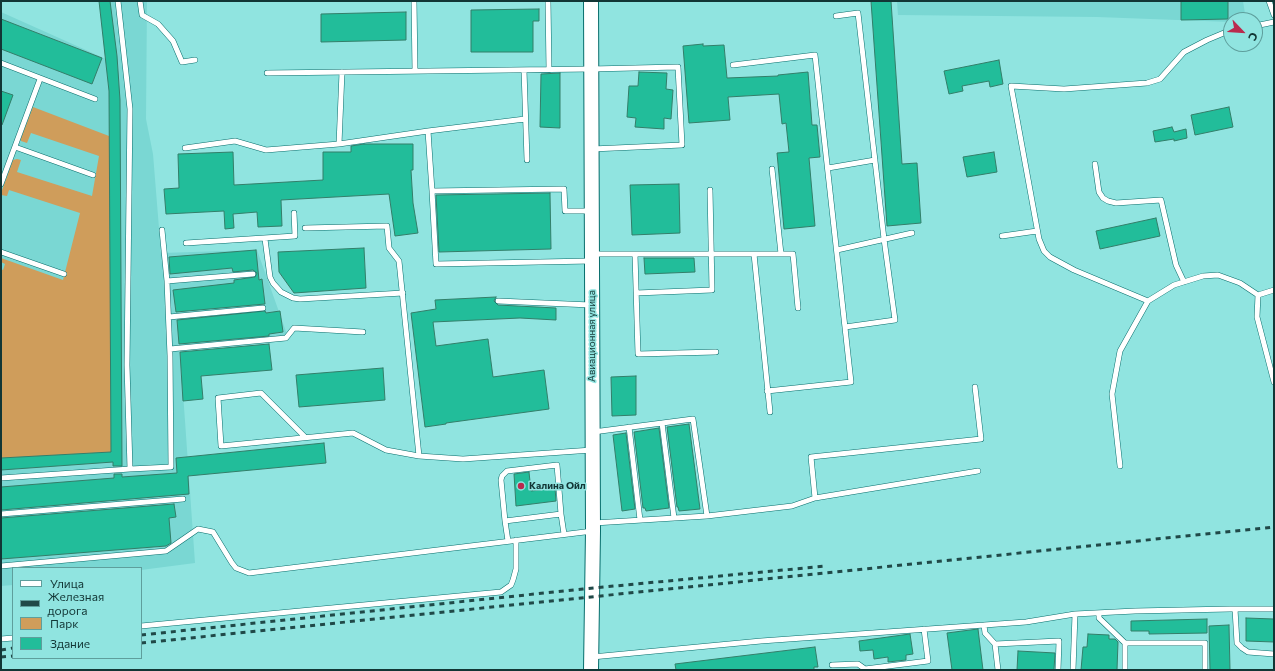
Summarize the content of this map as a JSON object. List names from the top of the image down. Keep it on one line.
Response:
{"streets":{"main road":["Авиационная улица"]},"places":["Калина Ойл"],"legend":["Улица","Железная дорога","Парк","Здание"],"north":"bottom right"}
